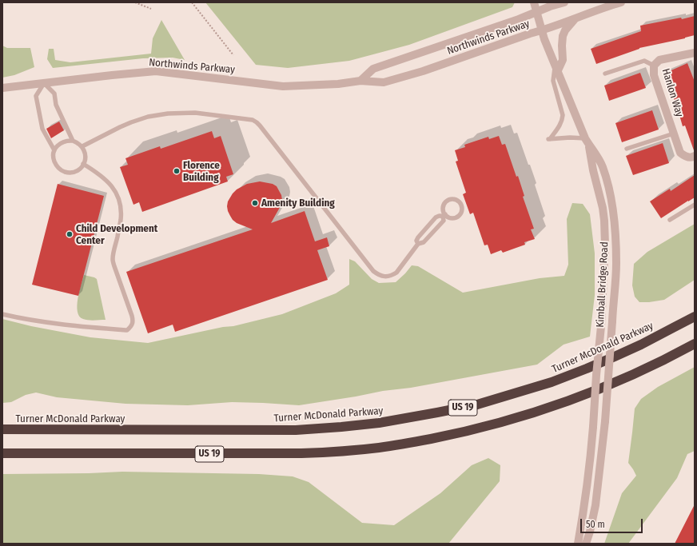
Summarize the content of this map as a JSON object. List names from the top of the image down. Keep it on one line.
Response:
{"streets":{"highway":["Turner McDonald Parkway","US 19"],"street":["Northwinds Parkway","Hanlon Way","Kimball Bridge Road"]},"crossings":[["Northwinds Parkway","Kimball Bridge Road"]],"places":["Florence Building","Amenity Building","Child Development Center"],"scale_bar":"50 m"}
